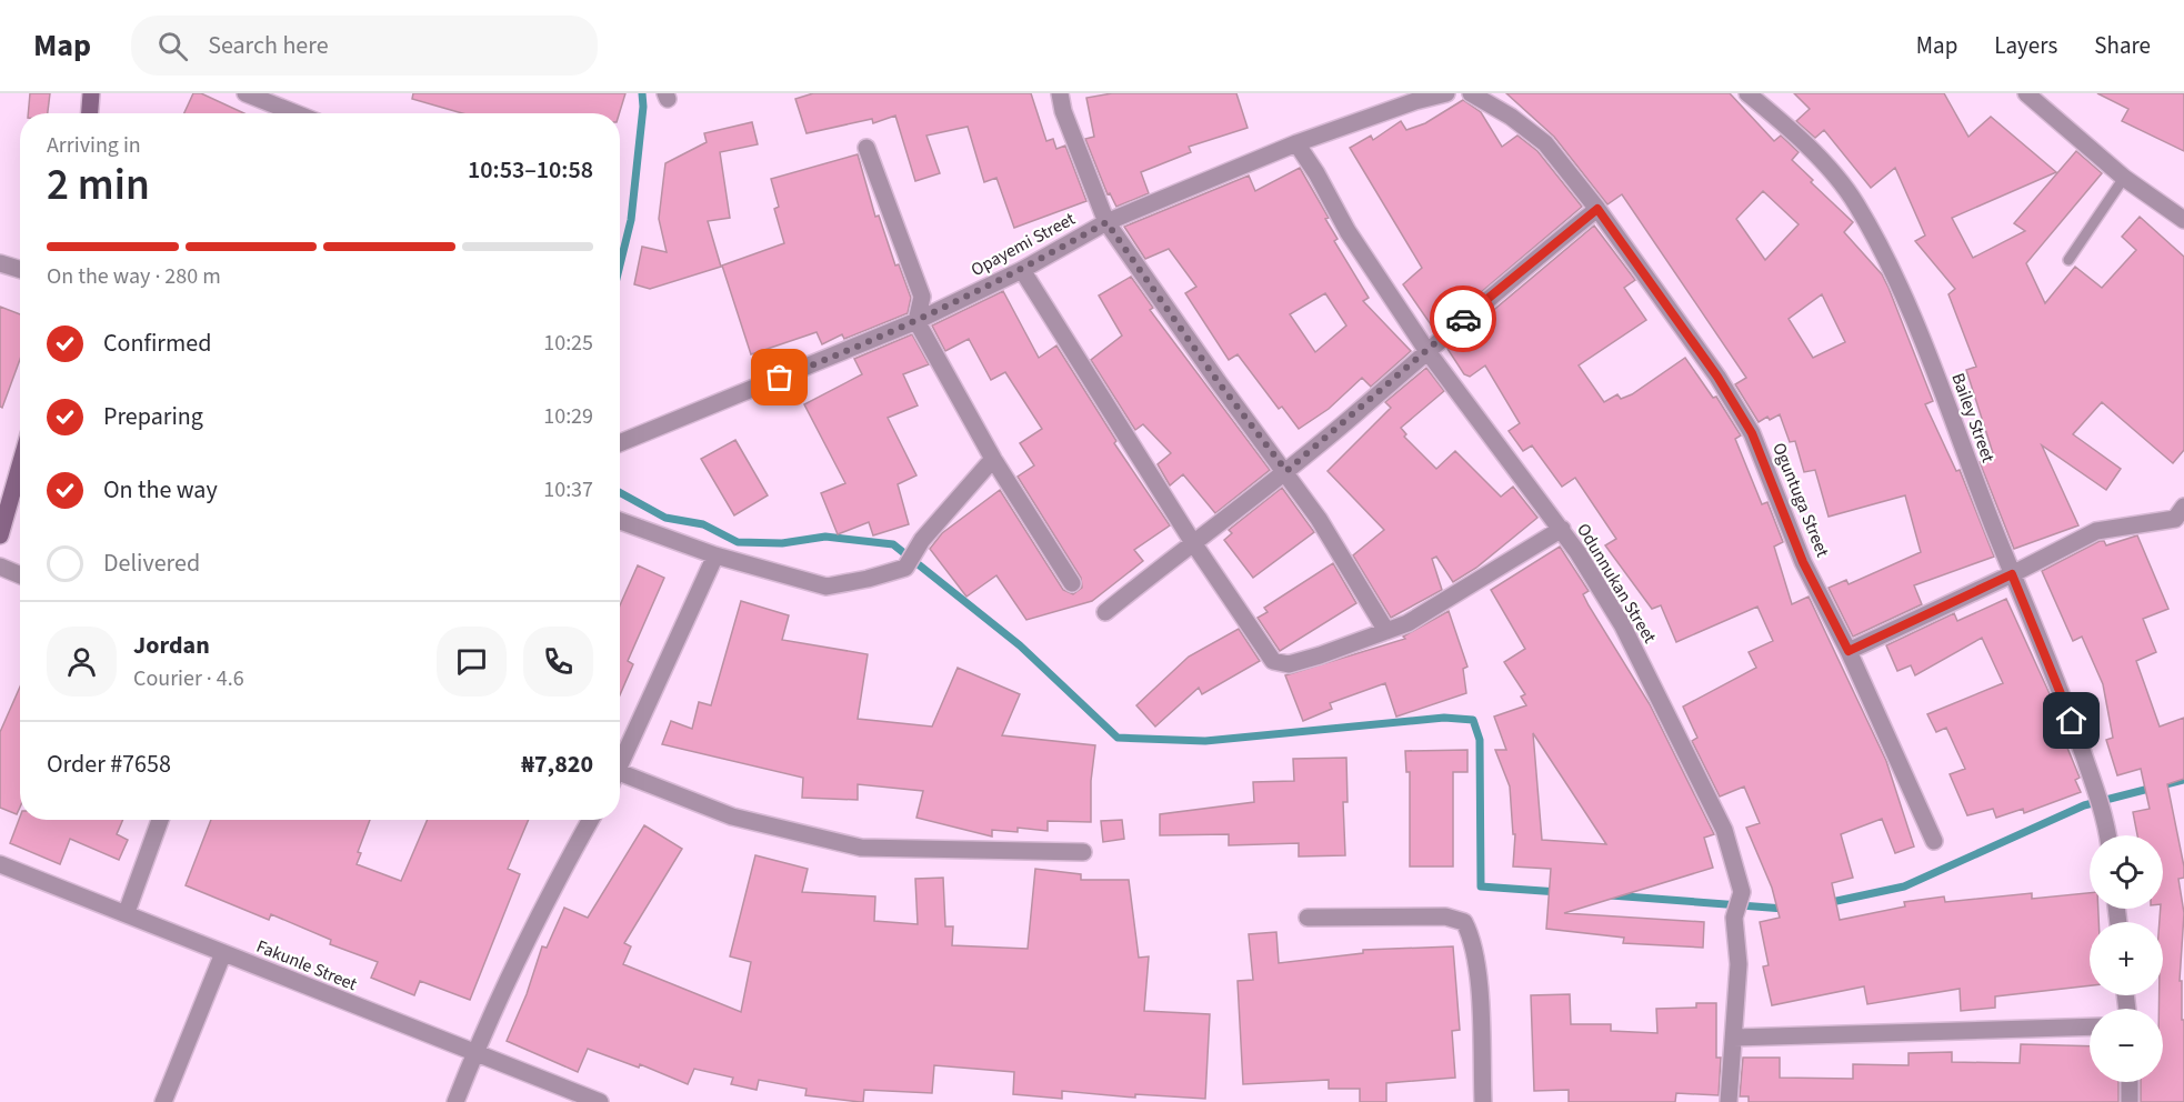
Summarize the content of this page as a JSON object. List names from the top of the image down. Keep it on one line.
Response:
{"streets":{"street":["Opayemi Street","Bailey Street","Oguntuga Street","Odunnukan Street","Fakunle Street"]},"crossings":[["Opayemi Street","Odunnukan Street"]],"page":{"header":"Map","search":"Search here","nav":["Map","Layers","Share"],"heading":["2 min","Arriving in","10:53–10:58"],"panel":["Jordan","Courier · 4.6","Order #7658","₦7,820"],"bar":"On the way · 280 m","list":[["Confirmed","10:25"],["Preparing","10:29"],["On the way","10:37"],"Delivered"],"map_buttons":["+","−"]}}
